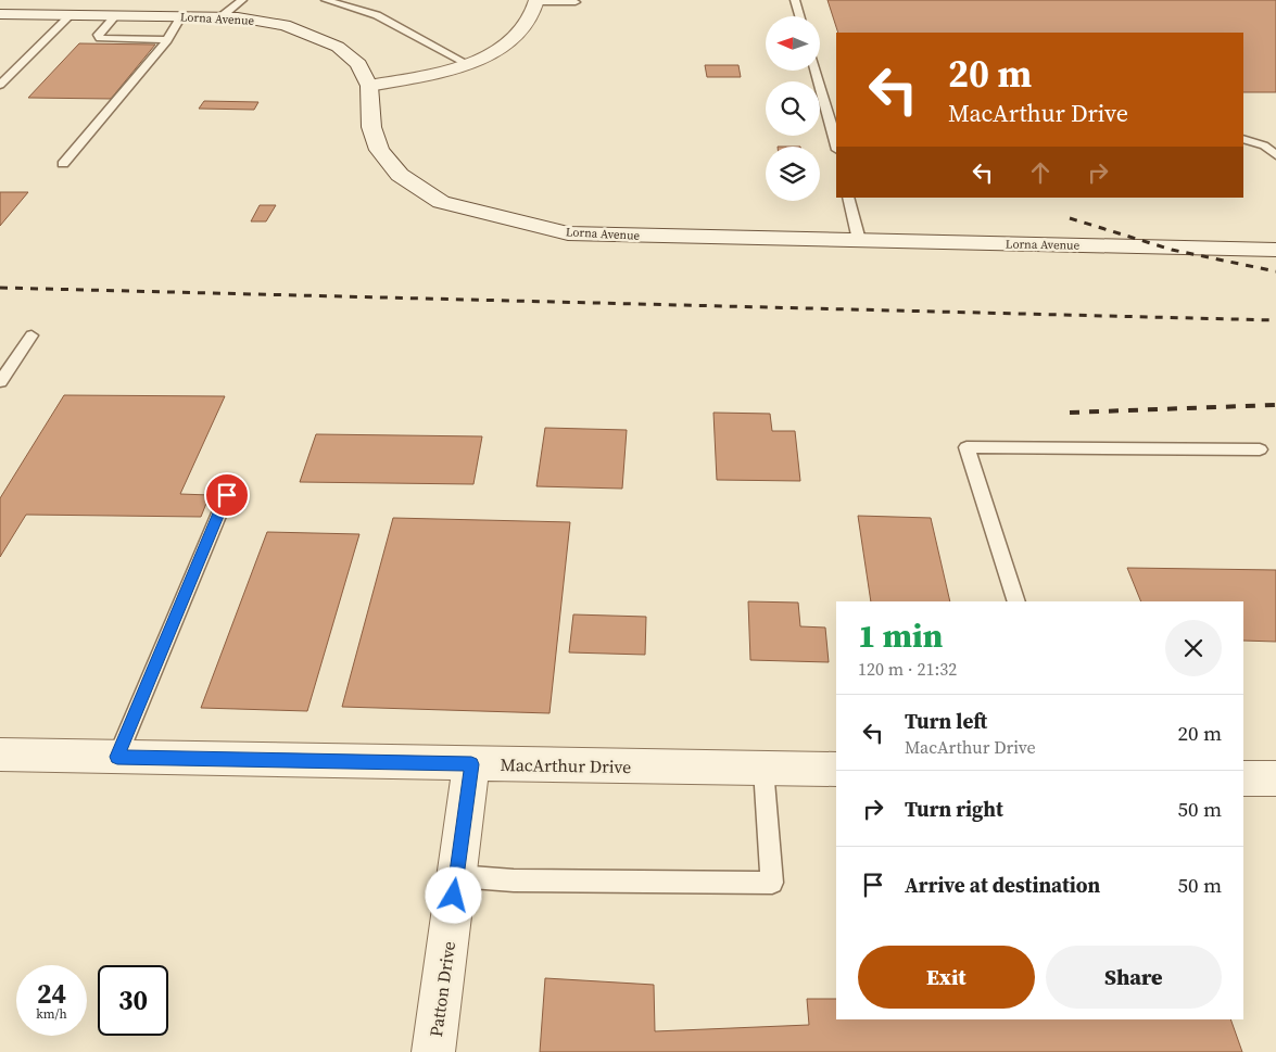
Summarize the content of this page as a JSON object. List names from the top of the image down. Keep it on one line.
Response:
{"streets":{"street":["Lorna Avenue","MacArthur Drive","Patton Drive"]},"crossings":[["MacArthur Drive","Patton Drive"]],"north":"left","page":{"turn":["20 m","MacArthur Drive"],"heading":["1 min","120 m · 21:32"],"list":[{"name":"Turn left","note":"MacArthur Drive","value":"20 m"},{"name":"Turn right","value":"50 m"},{"name":"Arrive at destination","value":"50 m"}],"buttons":["Exit","Share"],"speed":"24 km/h","limit":"30"}}
